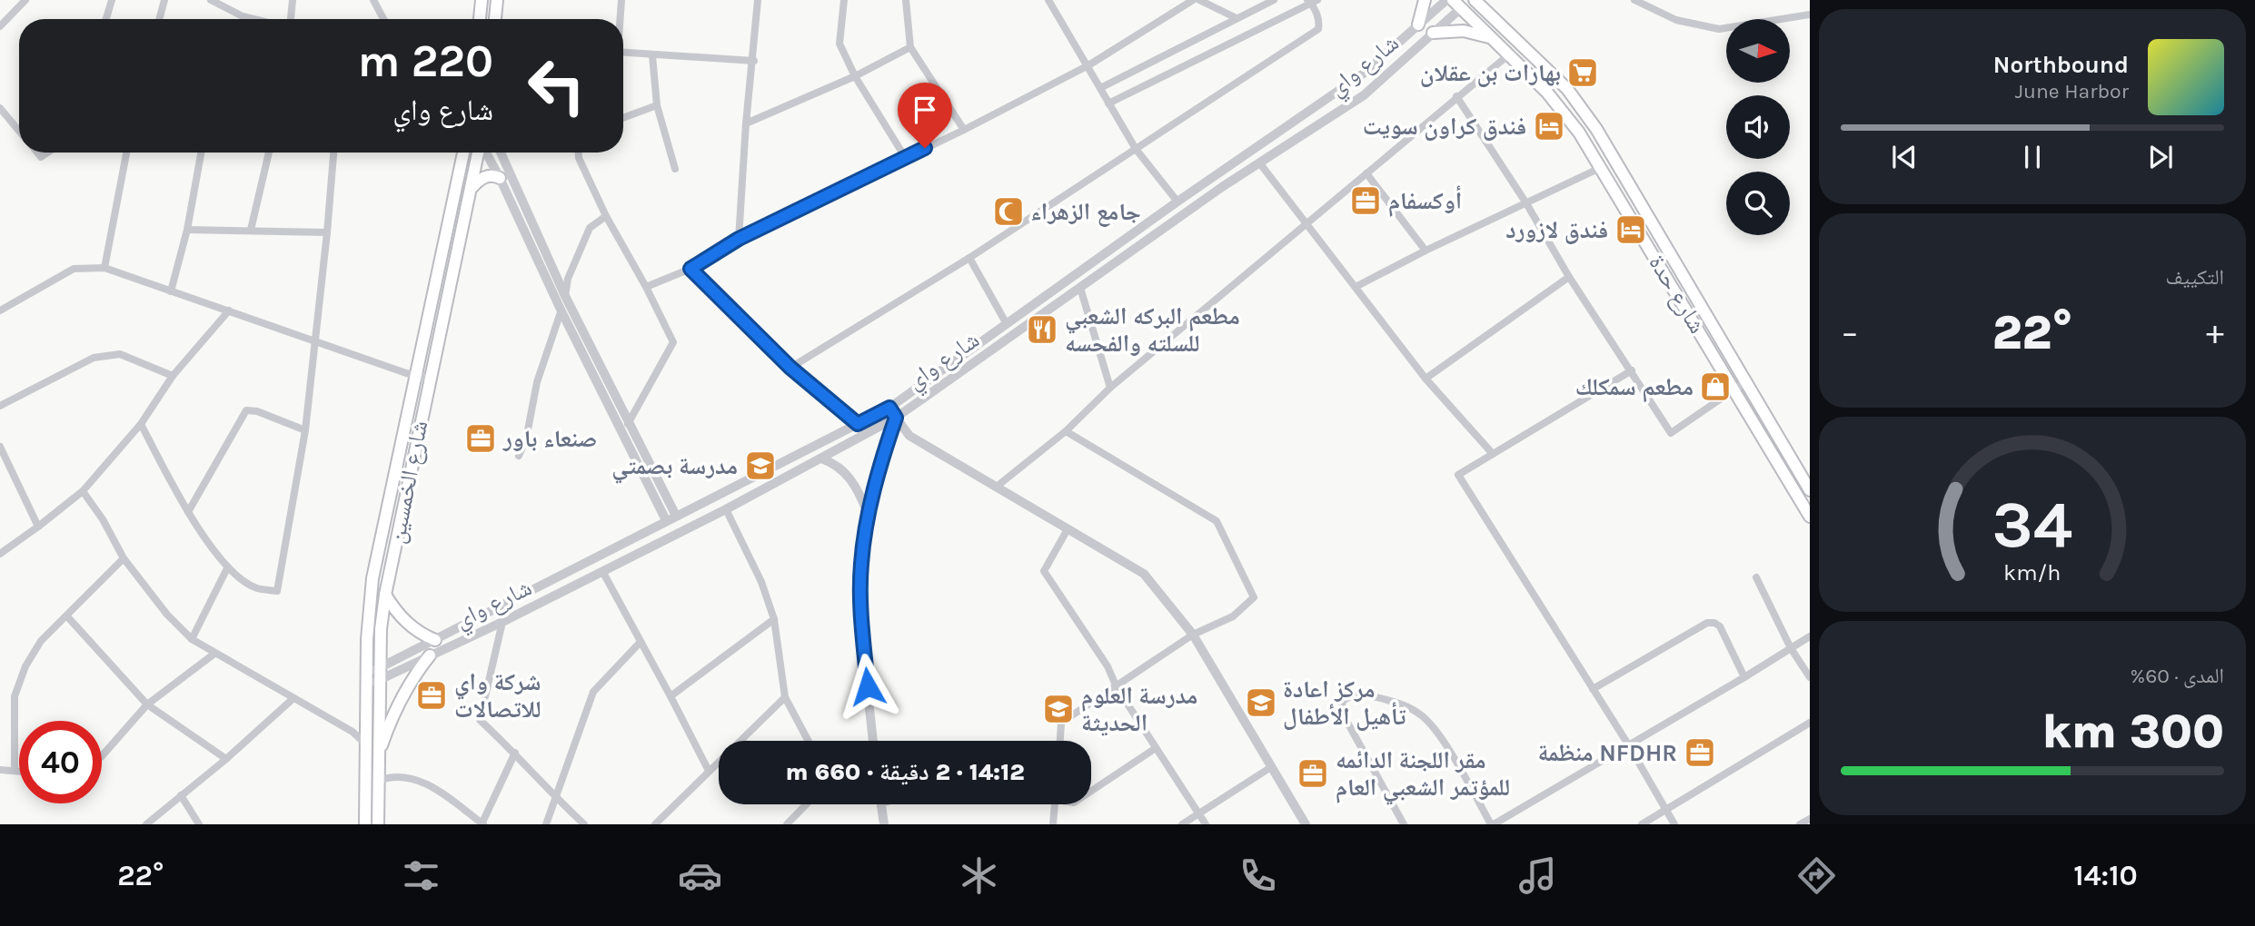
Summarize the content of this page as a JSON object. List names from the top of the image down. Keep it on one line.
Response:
{"streets":{"main road":["شارع حدة","شارع الخمسين"],"street":["شارع واي"]},"crossings":[["شارع واي","شارع حدة"],["شارع واي","شارع الخمسين"]],"places":{"supermarket":["بهارات بن عقلان"],"hotel":["فندق كراون سويت","فندق لازورد"],"office":["أوكسفام","صنعاء باور","شركة واي للاتصالات","منظمة NFDHR","مقر اللجنة الدائمه للمؤتمر الشعبي العام"],"mosque":["جامع الزهراء"],"restaurant":["مطعم البركه الشعبي للسلته والفحسه"],"shop":["مطعم سمكلك"],"school or university":["مدرسة بصمتي","مركز اعادة تأهيل الأطفال","مدرسة العلوم الحديثة"]},"north":"right","page":{"turn":["220 m","شارع واي"],"song":["Northbound","June Harbor"],"tile":["التكييف",["المدى · 60%","300 km"]],"heat":["−","22°","+"],"limit":"40","trip":"14:12 · 2 دقيقة · 660 m","tabs":["14:10","22°"],"gauge":["34","km/h"]}}
